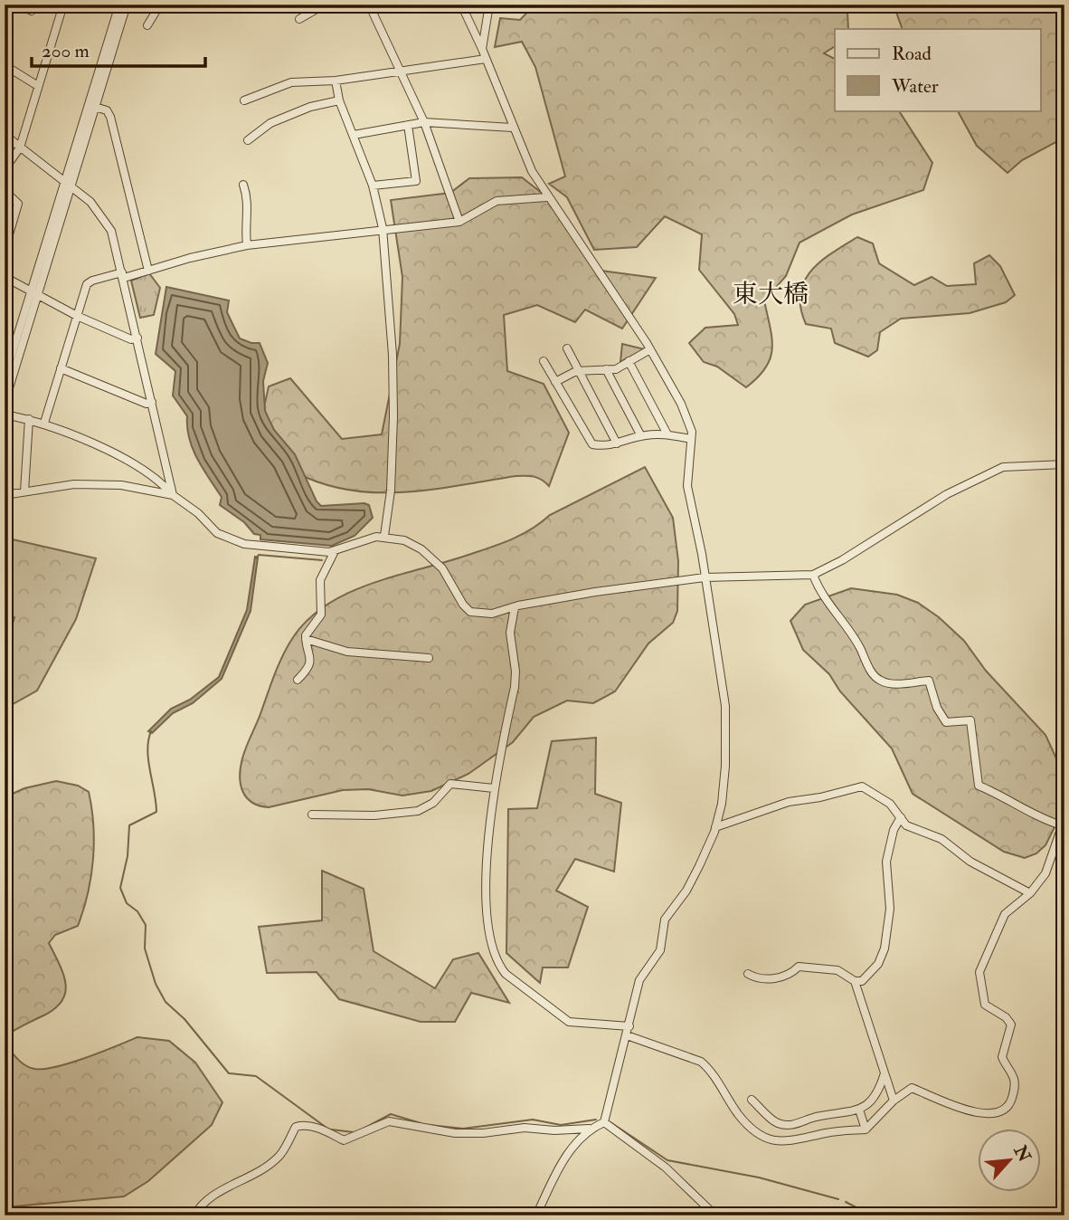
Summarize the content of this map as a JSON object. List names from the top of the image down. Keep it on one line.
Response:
{"districts":["東大橋"],"legend":["Road","Water"],"scale_bar":"200 m","north":"top right"}
